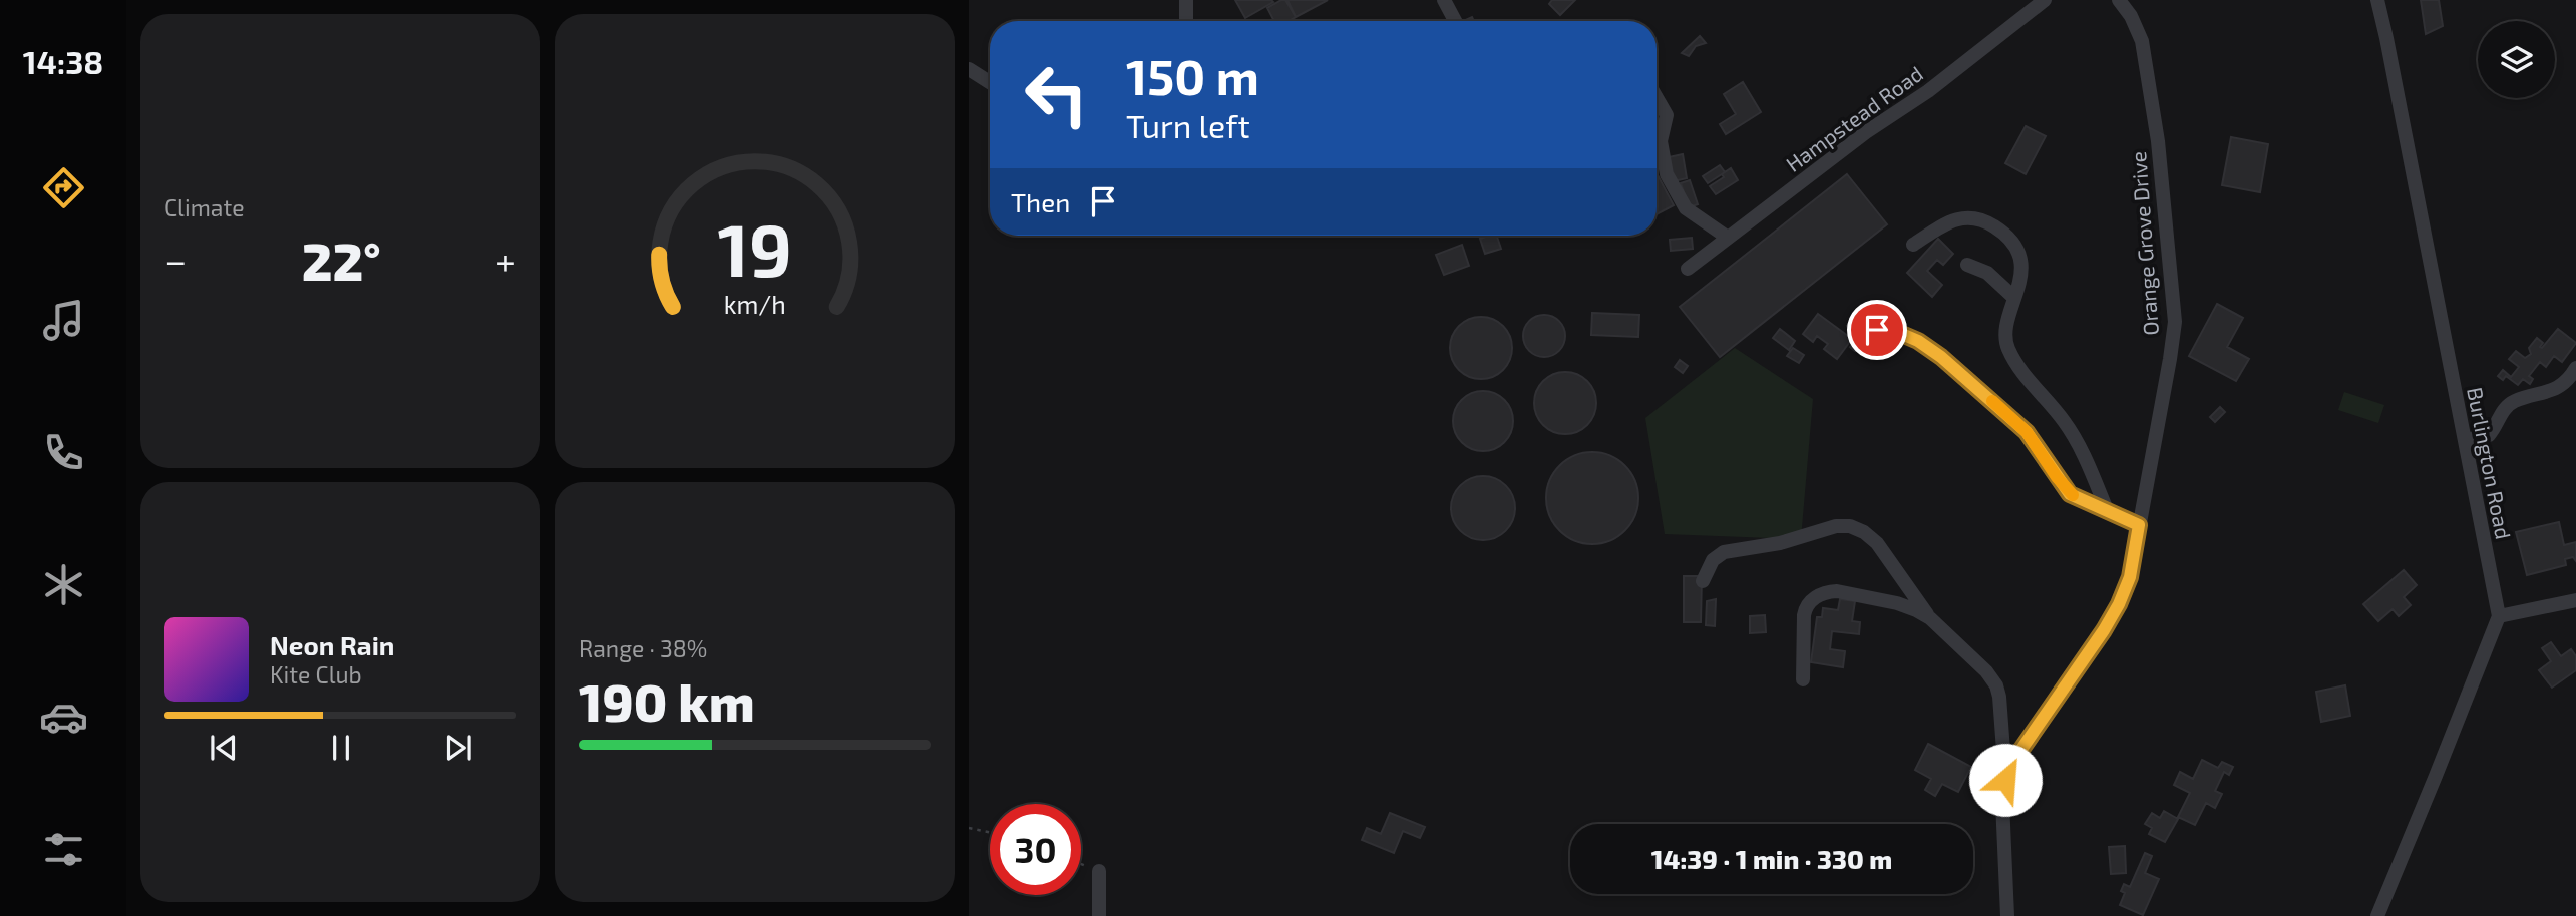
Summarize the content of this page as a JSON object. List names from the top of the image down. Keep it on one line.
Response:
{"streets":{"street":["Hampstead Road","Orange Grove Drive","Burlington Road"]},"page":{"tabs":"14:38","tile":["Climate",["Range · 38%","190 km"]],"turn":["150 m","Turn left"],"then":"Then","heat":["−","22°","+"],"song":["Neon Rain","Kite Club"],"limit":"30","trip":"14:39 · 1 min · 330 m","gauge":["19","km/h"]}}
